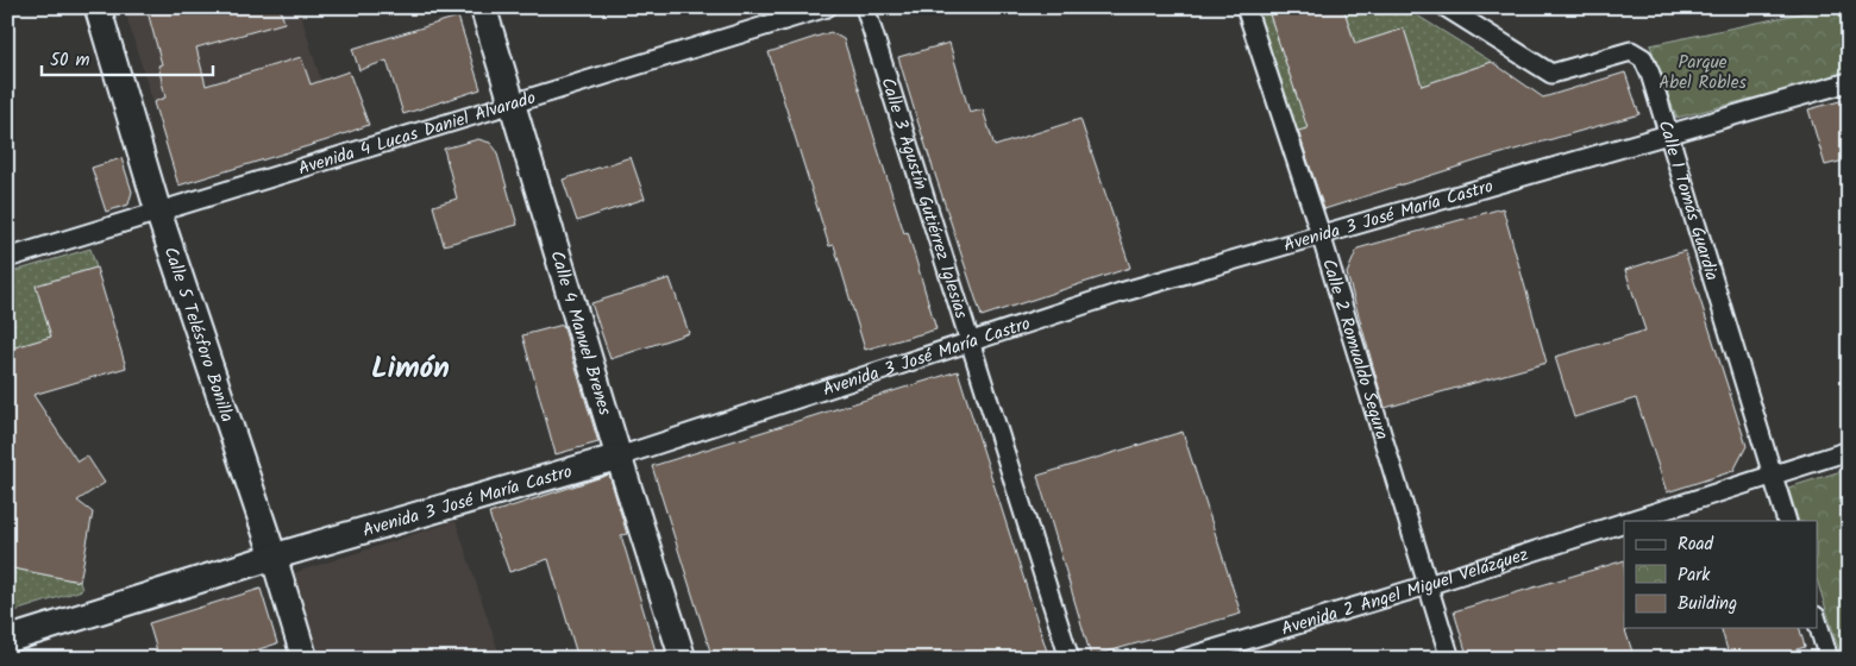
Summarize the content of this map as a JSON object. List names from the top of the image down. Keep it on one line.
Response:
{"streets":{"main road":["Avenida 3 José María Castro","Calle 5 Telésforo Bonilla","Calle 4 Manuel Brenes"],"street":["Avenida 4 Lucas Daniel Alvarado","Calle 3 Agustín Gutiérrez Iglesias","Calle 1 Tomás Guardia","Calle 2 Romualdo Segura","Avenida 2 Ángel Miguel Velázquez"]},"crossings":[["Avenida 4 Lucas Daniel Alvarado","Calle 5 Telésforo Bonilla"],["Avenida 4 Lucas Daniel Alvarado","Calle 4 Manuel Brenes"],["Calle 3 Agustín Gutiérrez Iglesias","Avenida 3 José María Castro"],["Calle 1 Tomás Guardia","Avenida 3 José María Castro"],["Calle 1 Tomás Guardia","Avenida 2 Ángel Miguel Velázquez"],["Avenida 3 José María Castro","Calle 5 Telésforo Bonilla"],["Avenida 3 José María Castro","Calle 4 Manuel Brenes"],["Avenida 3 José María Castro","Calle 2 Romualdo Segura"],["Calle 2 Romualdo Segura","Avenida 2 Ángel Miguel Velázquez"]],"districts":["Limón"],"parks":["Parque Abel Robles"],"legend":["Road","Park","Building"],"scale_bar":"50 m"}
